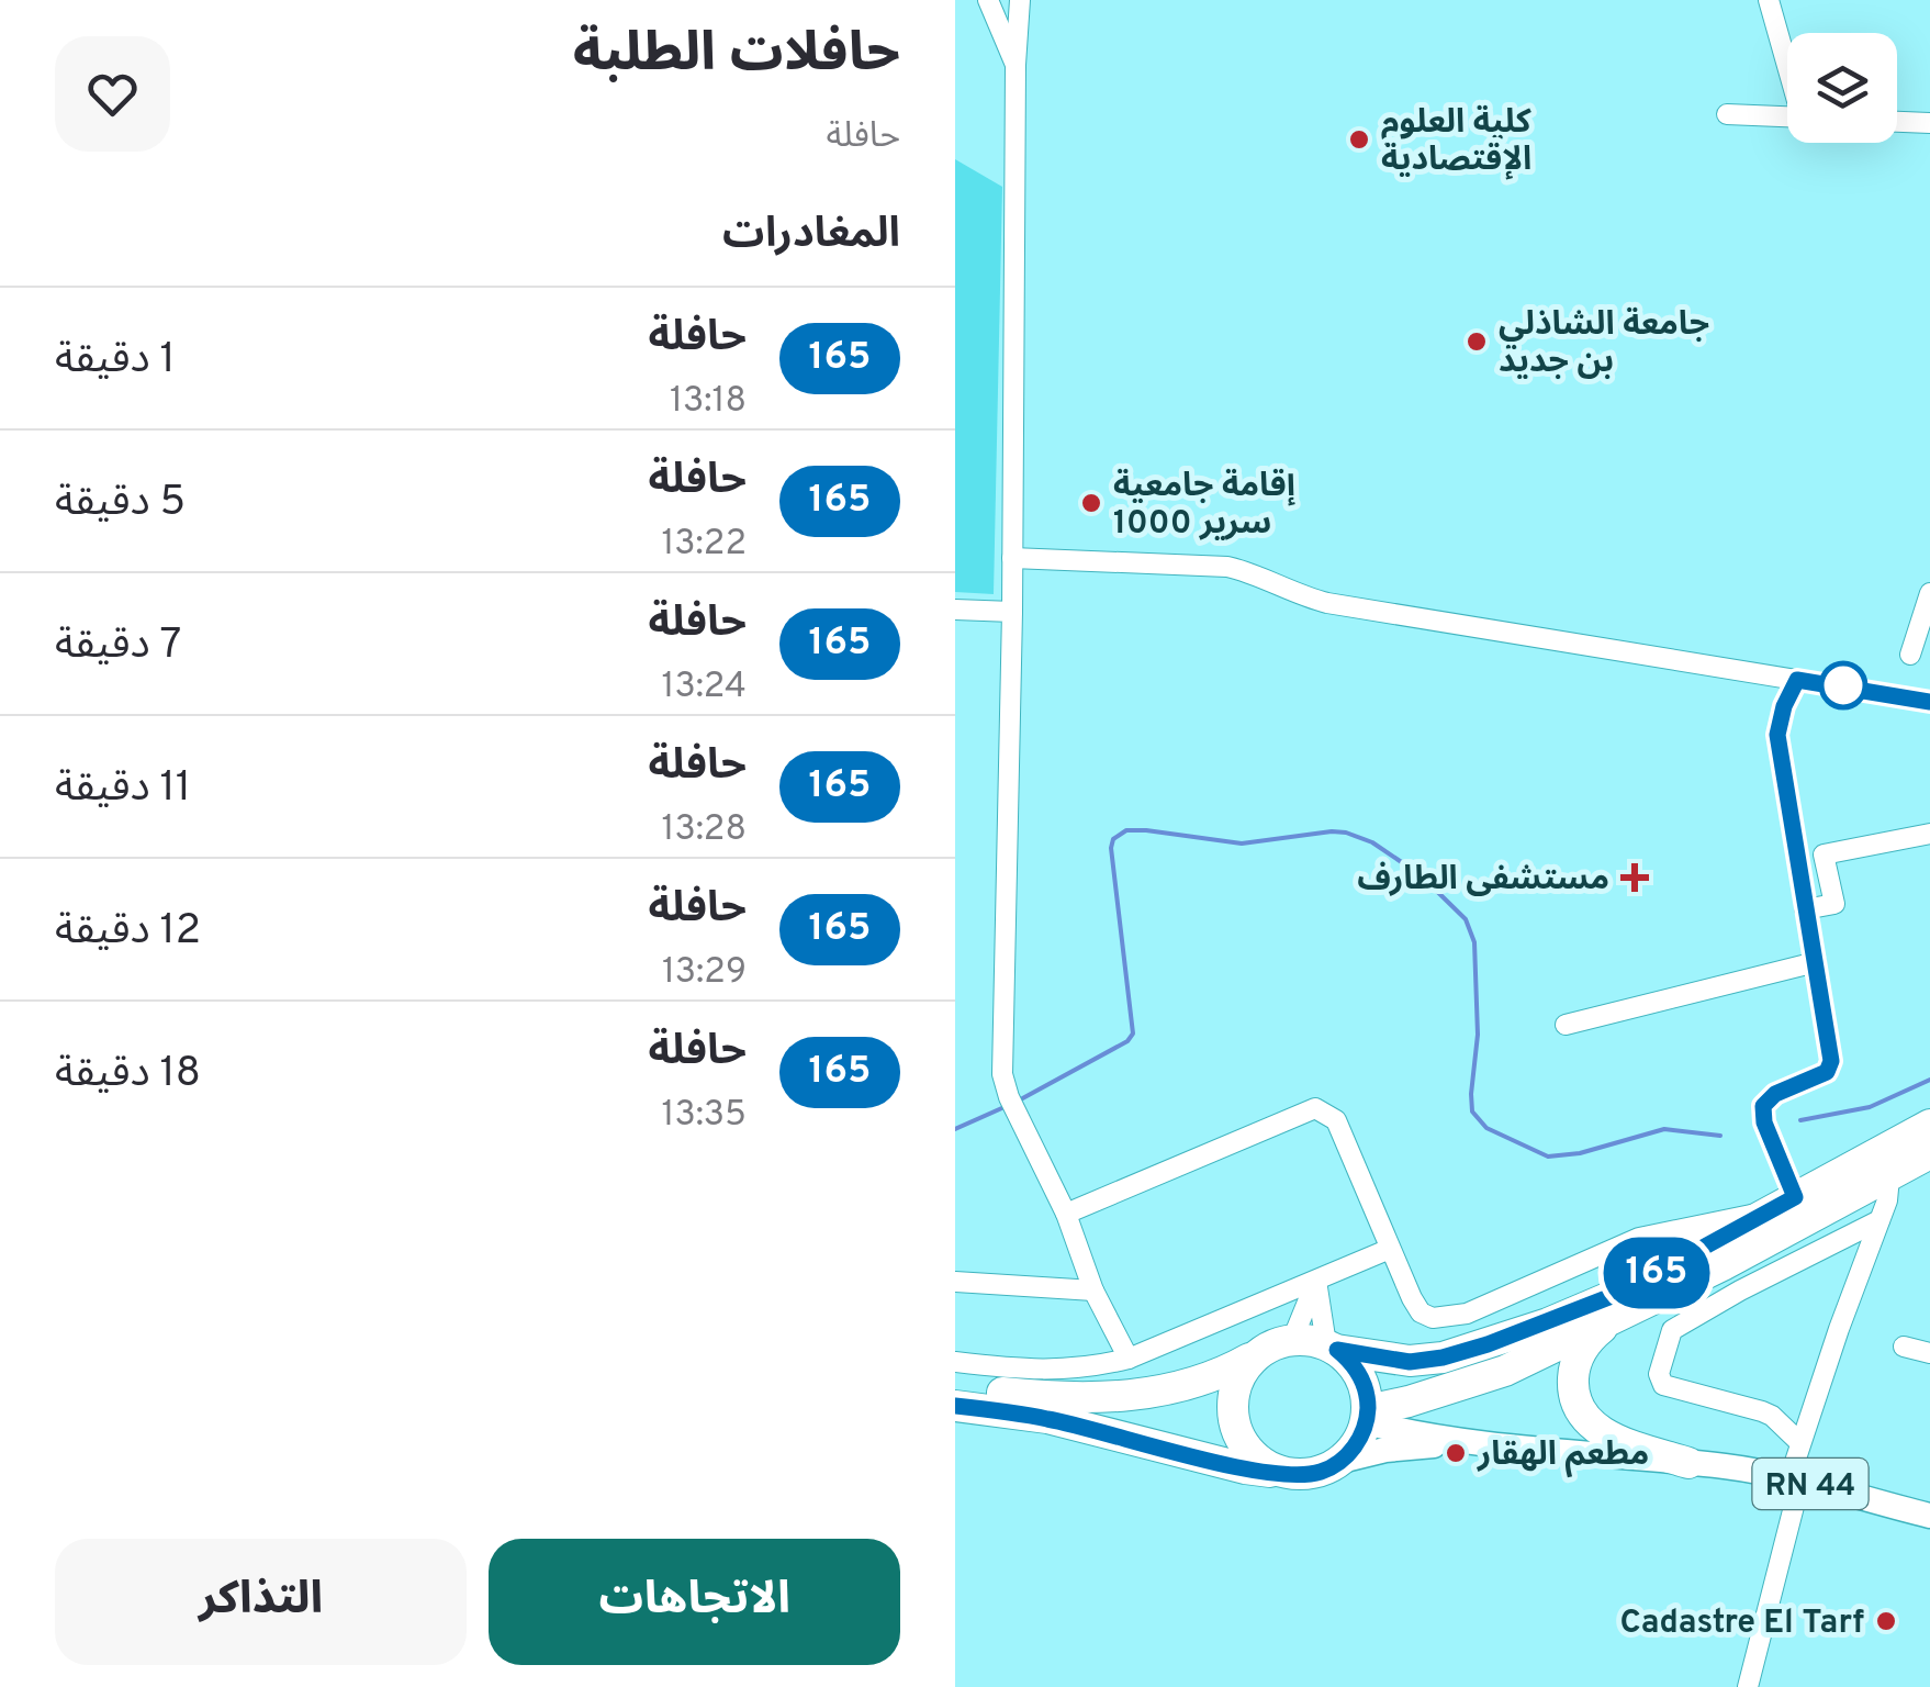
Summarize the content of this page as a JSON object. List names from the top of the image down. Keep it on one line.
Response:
{"streets":{"main road":["RN 44"]},"places":{"other":["كلية العلوم الإقتصادية","جامعة الشاذلي بن جديد","إقامة جامعية 1000 سرير","مطعم الهقار","Cadastre El Tarf"],"health":["مستشفى الطارف"]},"lines":["bus line 165"],"page":{"on_map":"165","heading":[["حافلات الطلبة","حافلة"],"المغادرات"],"list":[{"mark":"165","name":"حافلة","note":"13:18","value":"1 دقيقة"},{"mark":"165","name":"حافلة","note":"13:22","value":"5 دقيقة"},{"mark":"165","name":"حافلة","note":"13:24","value":"7 دقيقة"},{"mark":"165","name":"حافلة","note":"13:28","value":"11 دقيقة"},{"mark":"165","name":"حافلة","note":"13:29","value":"12 دقيقة"},{"mark":"165","name":"حافلة","note":"13:35","value":"18 دقيقة"}],"buttons":["الاتجاهات","التذاكر"]}}
